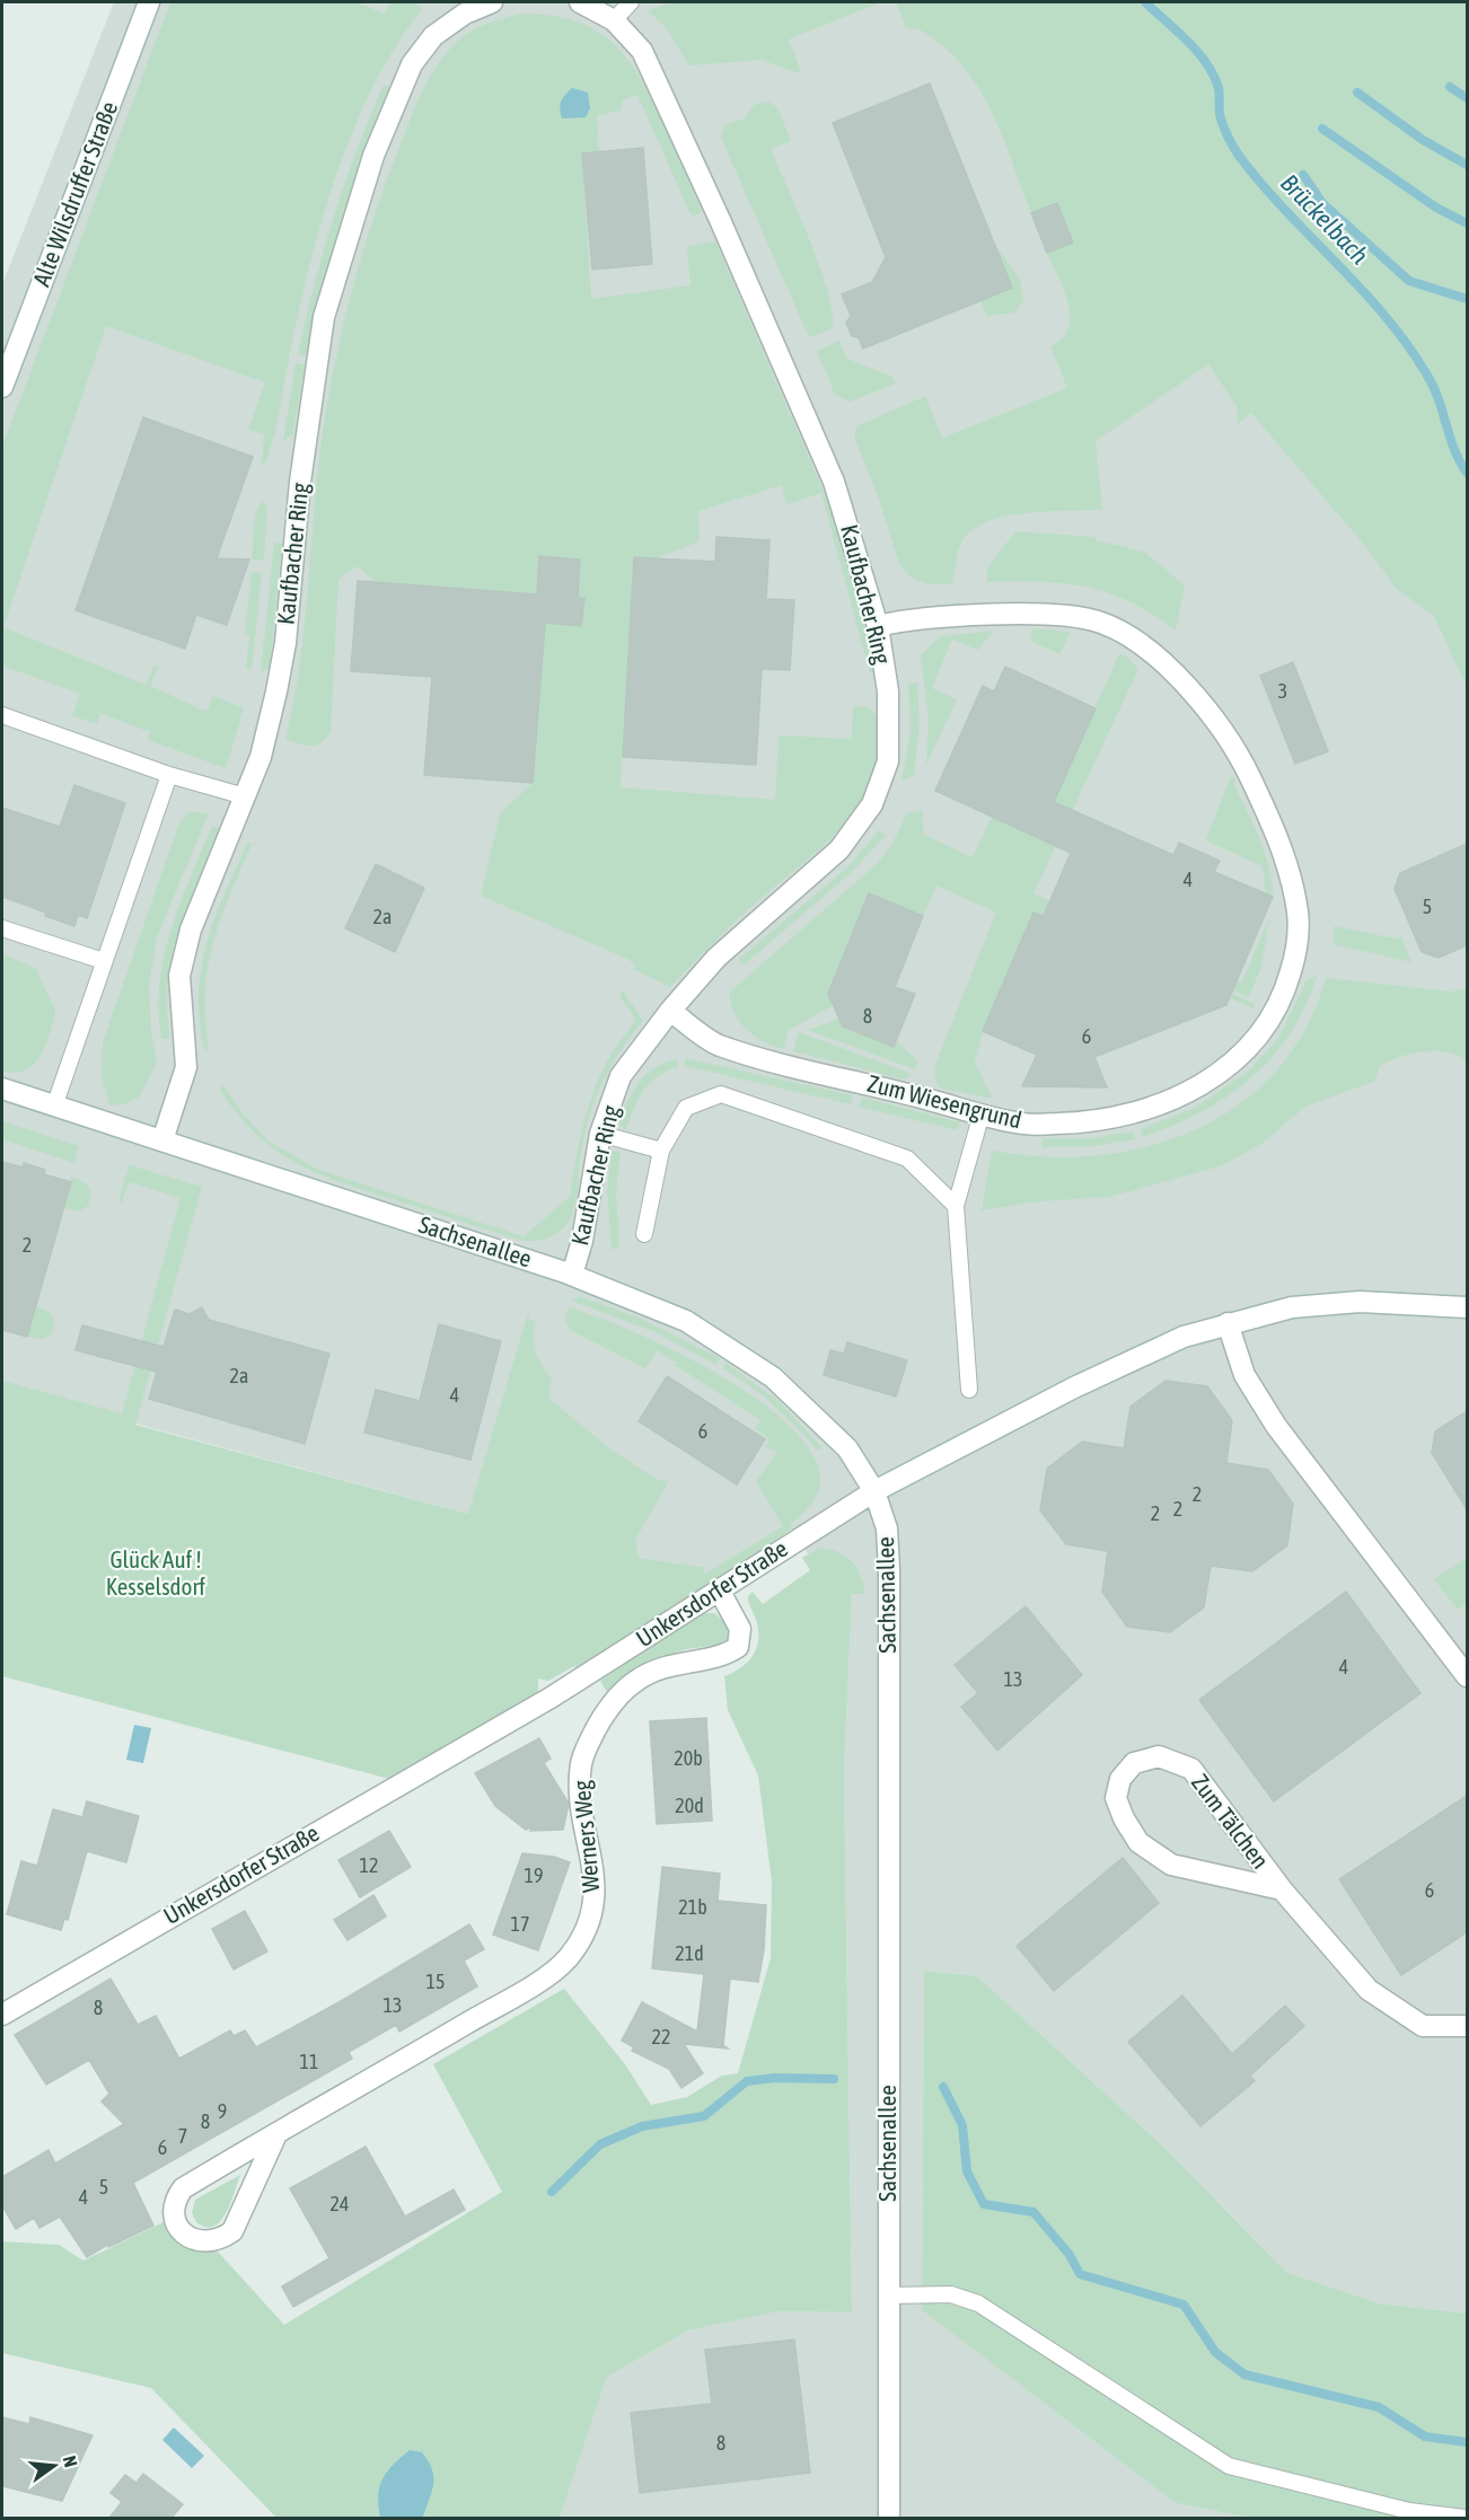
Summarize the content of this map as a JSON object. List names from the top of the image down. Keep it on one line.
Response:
{"streets":{"street":["Alte Wilsdruffer Straße","Kaufbacher Ring","Zum Wiesengrund","Sachsenallee","Unkersdorfer Straße","Zum Tälchen","Werners Weg"]},"crossings":[["Kaufbacher Ring","Zum Wiesengrund"],["Kaufbacher Ring","Sachsenallee"],["Sachsenallee","Unkersdorfer Straße"],["Unkersdorfer Straße","Werners Weg"]],"water":["Brückelbach"],"parks":["Glück Auf ! Kesselsdorf"],"house_numbers":["3","4","5","2a","8","6","2","2a","4","6","2","2","2","4","13","20b","20d","12","19","6","21b","17","21d","15","13","8","22","11","9","8","7","6","5","4","24","8"],"north":"right"}
